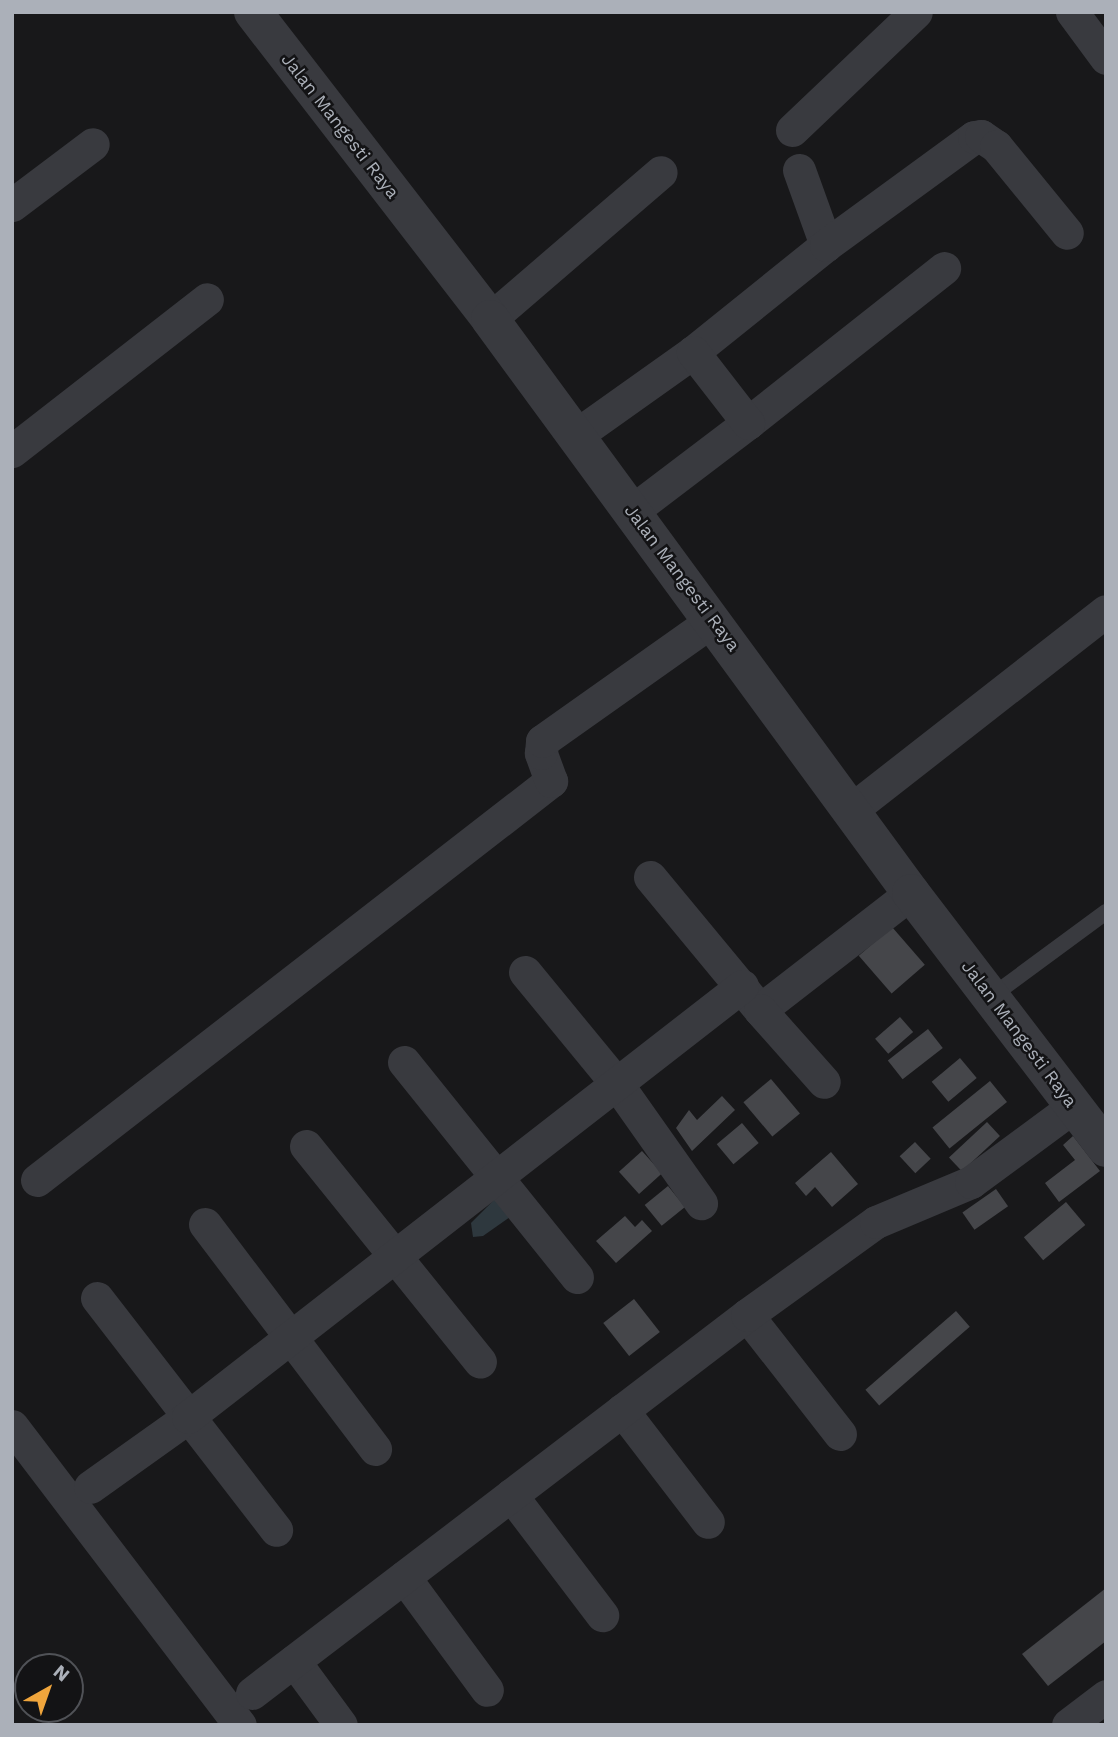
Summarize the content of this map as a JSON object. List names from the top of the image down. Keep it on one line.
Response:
{"streets":{"street":["Jalan Mangesti Raya"]},"north":"top right"}
